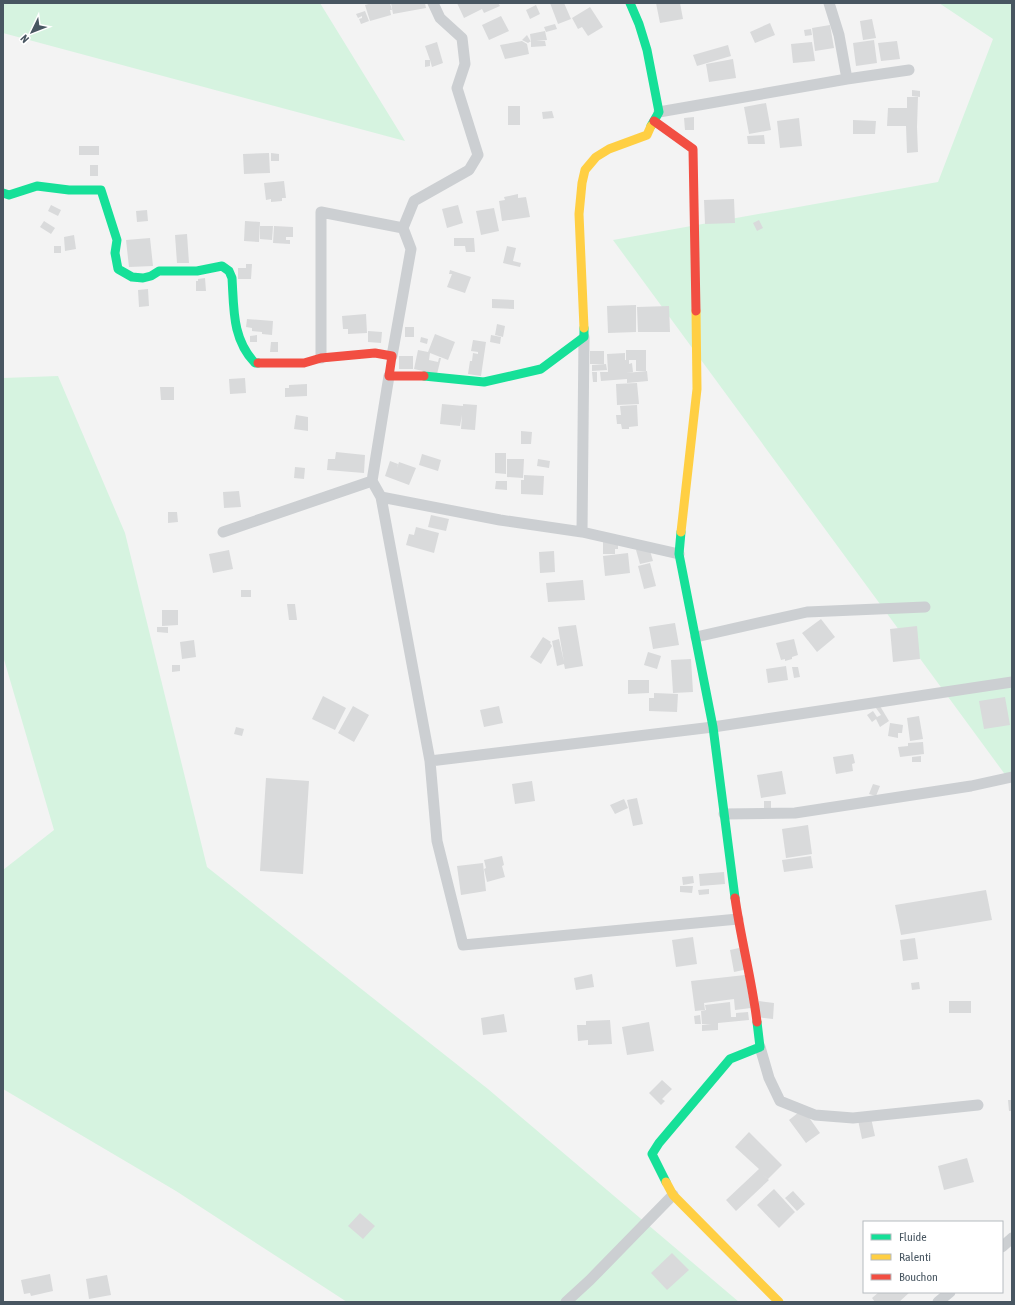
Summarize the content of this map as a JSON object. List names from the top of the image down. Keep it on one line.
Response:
{"legend":["Fluide","Ralenti","Bouchon"],"north":"bottom left"}
